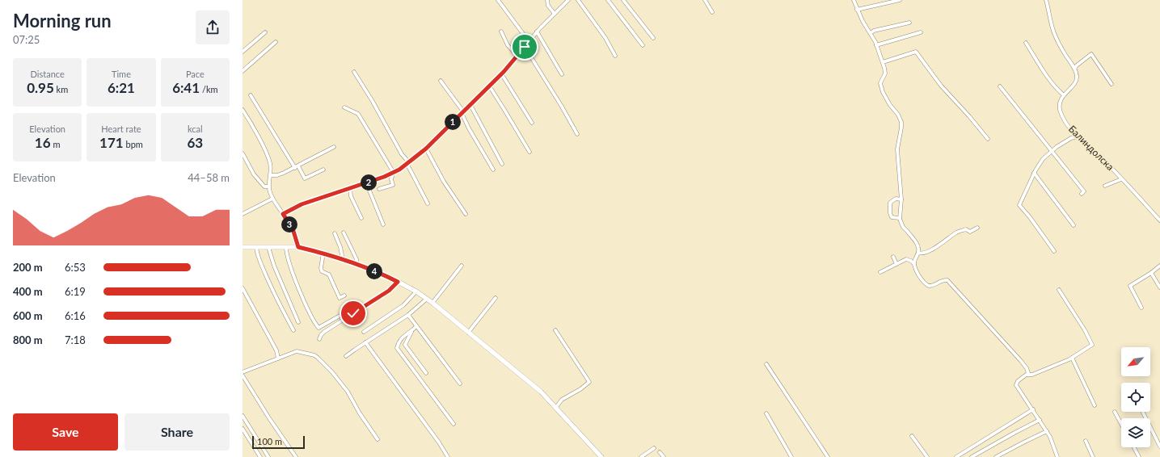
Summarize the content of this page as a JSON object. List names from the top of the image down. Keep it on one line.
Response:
{"streets":{"street":["Балиндолска"]},"scale_bar":"100 m","north":"bottom left","page":{"heading":["Morning run","07:25"],"stats":[["Distance","0.95 km"],["Time","6:21"],["Pace","6:41 /km"],["Elevation","16 m"],["Heart rate","171 bpm"],["kcal","63"]],"pins":["1","2","3","4"],"chart":["Elevation","44–58 m"],"list":[{"name":"200 m","note":"6:53"},{"name":"400 m","note":"6:19"},{"name":"600 m","note":"6:16"},{"name":"800 m","note":"7:18"}],"buttons":["Save","Share"],"scale":"100 m"}}
